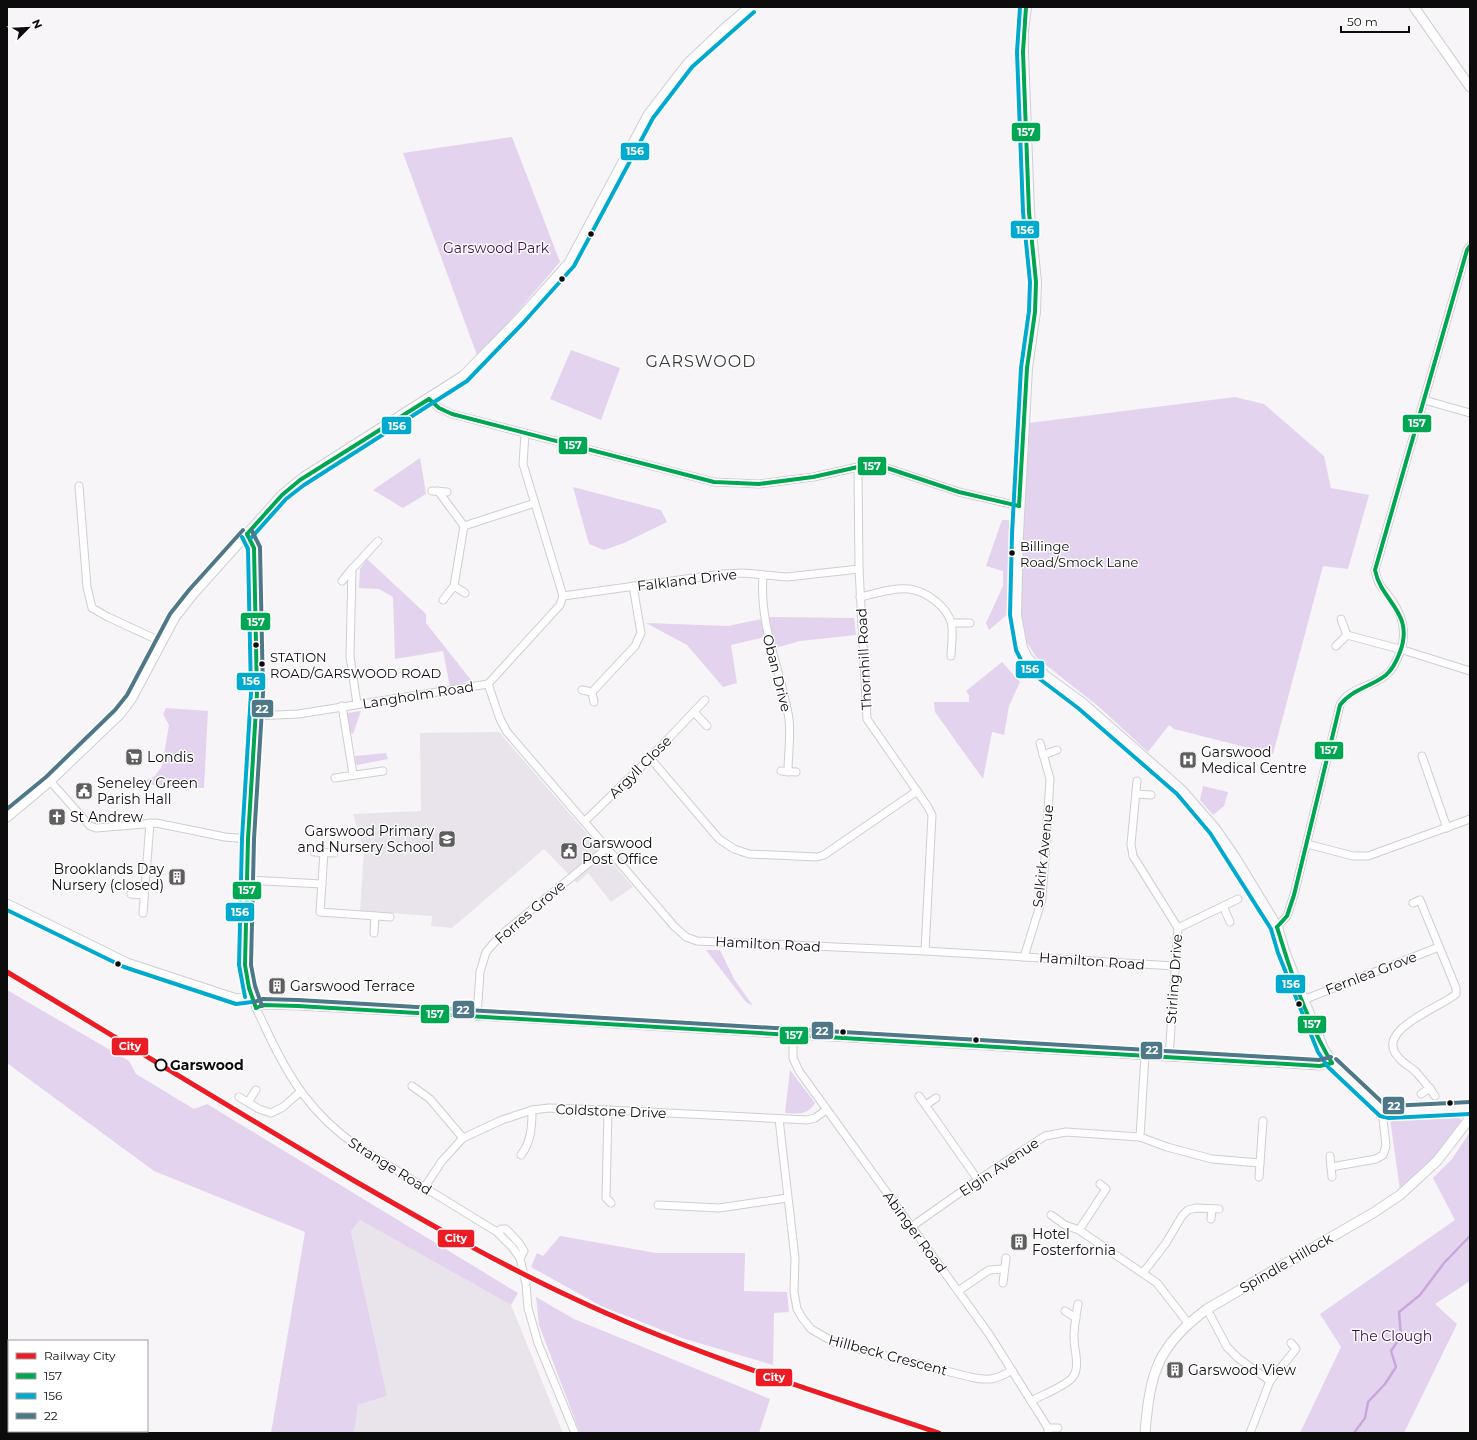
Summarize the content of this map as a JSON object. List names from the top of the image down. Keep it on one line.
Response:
{"streets":{"street":["Falkland Drive","Thornhill Road","Oban Drive","Langholm Road","Argyll Close","Selkirk Avenue","Forres Grove","Hamilton Road","Fernlea Grove","Stirling Drive","Coldstone Drive","Strange Road","Elgin Avenue","Abinger Road","Spindle Hillock","Hillbeck Crescent"]},"crossings":[["Falkland Drive","Thornhill Road"],["Falkland Drive","Oban Drive"],["Falkland Drive","Langholm Road"],["Thornhill Road","Hamilton Road"],["Langholm Road","Hamilton Road"],["Langholm Road","Strange Road"],["Argyll Close","Hamilton Road"],["Selkirk Avenue","Hamilton Road"],["Forres Grove","Hamilton Road"],["Hamilton Road","Stirling Drive"],["Coldstone Drive","Strange Road"],["Coldstone Drive","Abinger Road"],["Coldstone Drive","Hillbeck Crescent"],["Elgin Avenue","Abinger Road"],["Abinger Road","Hillbeck Crescent"]],"districts":["GARSWOOD"],"parks":["Garswood Park","The Clough"],"places":{"other":["Billinge Road/Smock Lane","STATION ROAD/GARSWOOD ROAD","Garswood"],"supermarket":["Londis"],"hospital":["Garswood Medical Centre"],"public building":["Seneley Green Parish Hall","Garswood Post Office"],"church":["St Andrew"],"school or university":["Garswood Primary and Nursery School"],"building":["Brooklands Day Nursery (closed)","Garswood Terrace","Hotel Fosterfornia","Garswood View"]},"lines":["transit line 157","transit line 156","transit line 22","rail line City"],"legend":["Railway City","157","156","22"],"scale_bar":"50 m","north":"top right"}
